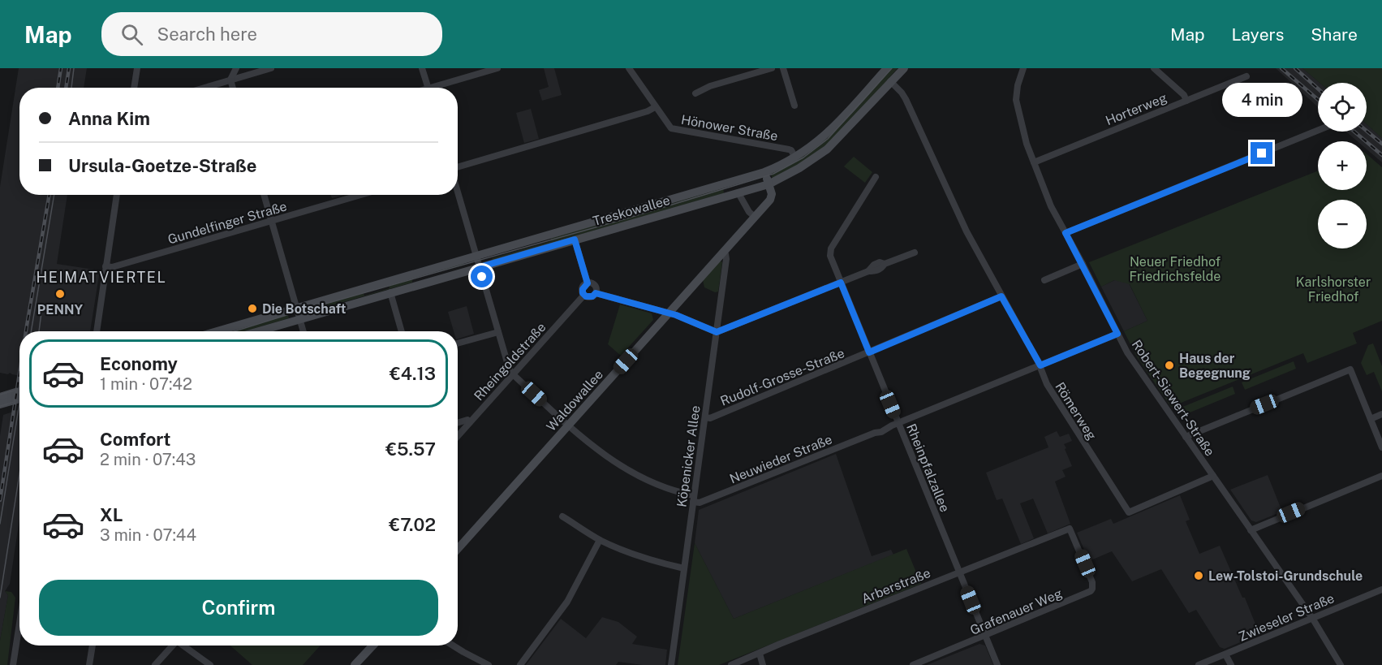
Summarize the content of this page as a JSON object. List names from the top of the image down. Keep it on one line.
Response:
{"streets":{"main road":["Treskowallee","Waldowallee"],"street":["Horterweg","Hönower Straße","Gundelfinger Straße","Rheingoldstraße","Rudolf-Grosse-Straße","Robert-Siewert-Straße","Römerweg","Köpenicker Allee","Neuwieder Straße","Rheinpfalzallee","Arberstraße","Grafenauer Weg","Zwieseler Straße"]},"crossings":[["Horterweg","Robert-Siewert-Straße"],["Hönower Straße","Treskowallee"],["Treskowallee","Waldowallee"],["Treskowallee","Römerweg"],["Rudolf-Grosse-Straße","Römerweg"],["Rudolf-Grosse-Straße","Köpenicker Allee"],["Rudolf-Grosse-Straße","Rheinpfalzallee"],["Robert-Siewert-Straße","Römerweg"],["Robert-Siewert-Straße","Neuwieder Straße"],["Robert-Siewert-Straße","Zwieseler Straße"],["Waldowallee","Köpenicker Allee"],["Römerweg","Neuwieder Straße"],["Köpenicker Allee","Neuwieder Straße"],["Neuwieder Straße","Rheinpfalzallee"],["Rheinpfalzallee","Arberstraße"],["Rheinpfalzallee","Grafenauer Weg"],["Arberstraße","Grafenauer Weg"]],"districts":["HEIMATVIERTEL"],"parks":["Neuer Friedhof Friedrichsfelde","Karlshorster Friedhof"],"places":["PENNY","Die Botschaft","Haus der Begegnung","Lew-Tolstoi-Grundschule"],"page":{"header":"Map","search":"Search here","nav":["Map","Layers","Share"],"map_buttons":["+","−"],"bubble":"4 min","banner":["Anna Kim","Ursula-Goetze-Straße"],"list":[{"name":"Economy","note":"1 min · 07:42","value":"€4.13"},{"name":"Comfort","note":"2 min · 07:43","value":"€5.57"},{"name":"XL","note":"3 min · 07:44","value":"€7.02"}],"buttons":"Confirm"}}
